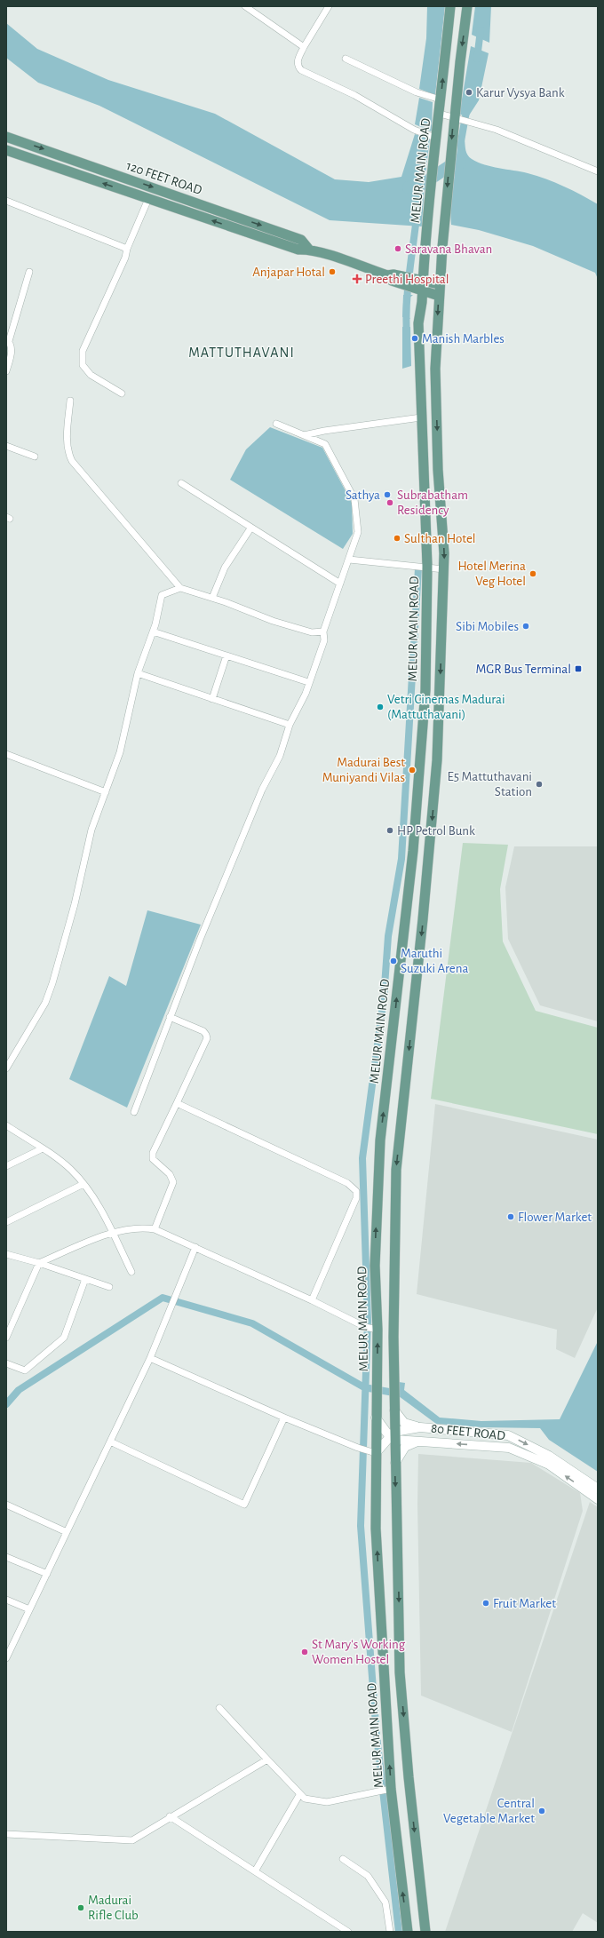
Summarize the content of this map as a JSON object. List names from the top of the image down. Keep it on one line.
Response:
{"streets":{"main road":["MELUR MAIN ROAD","120 FEET ROAD","80 FEET ROAD"]},"crossings":[["MELUR MAIN ROAD","120 FEET ROAD"]],"districts":["MATTUTHAVANI"],"places":{"other":["Karur Vysya Bank","Saravana Bhavan","Anjapar Hotal","Manish Marbles","Sathya","Subrabatham Residency","Sulthan Hotel","Hotel Merina Veg Hotel","Sibi Mobiles","Vetri Cinemas Madurai (Mattuthavani)","Madurai Best Muniyandi Vilas","E5 Mattuthavani Station","HP Petrol Bunk","Maruthi Suzuki Arena","Flower Market","Fruit Market","St Mary's Working Women Hostel","Central Vegetable Market","Madurai Rifle Club"],"health":["Preethi Hospital"],"transit":["MGR Bus Terminal"]}}
